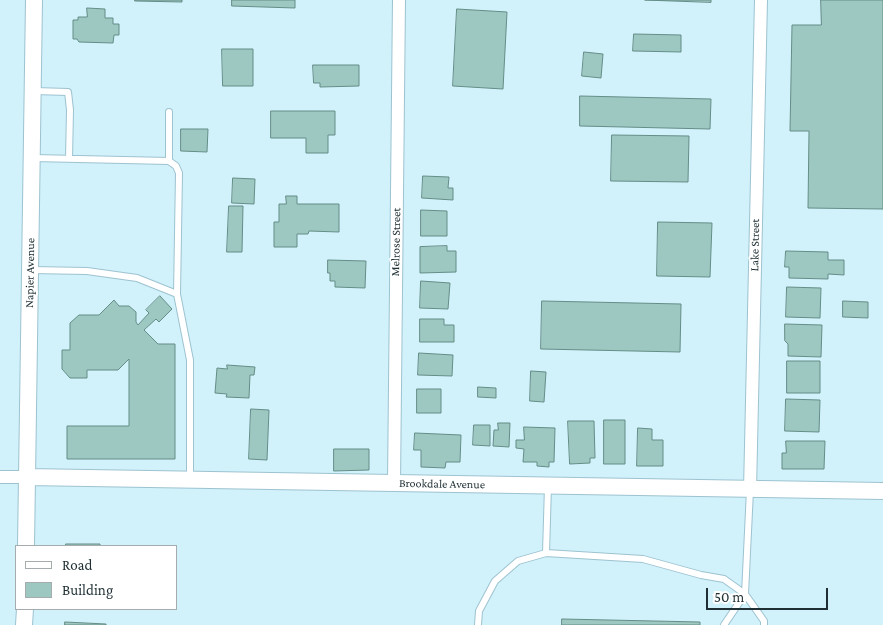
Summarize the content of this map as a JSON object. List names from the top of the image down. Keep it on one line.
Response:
{"streets":{"street":["Melrose Street","Lake Street","Napier Avenue","Brookdale Avenue"]},"crossings":[["Melrose Street","Brookdale Avenue"],["Lake Street","Brookdale Avenue"],["Napier Avenue","Brookdale Avenue"]],"legend":["Road","Building"],"scale_bar":"50 m"}
